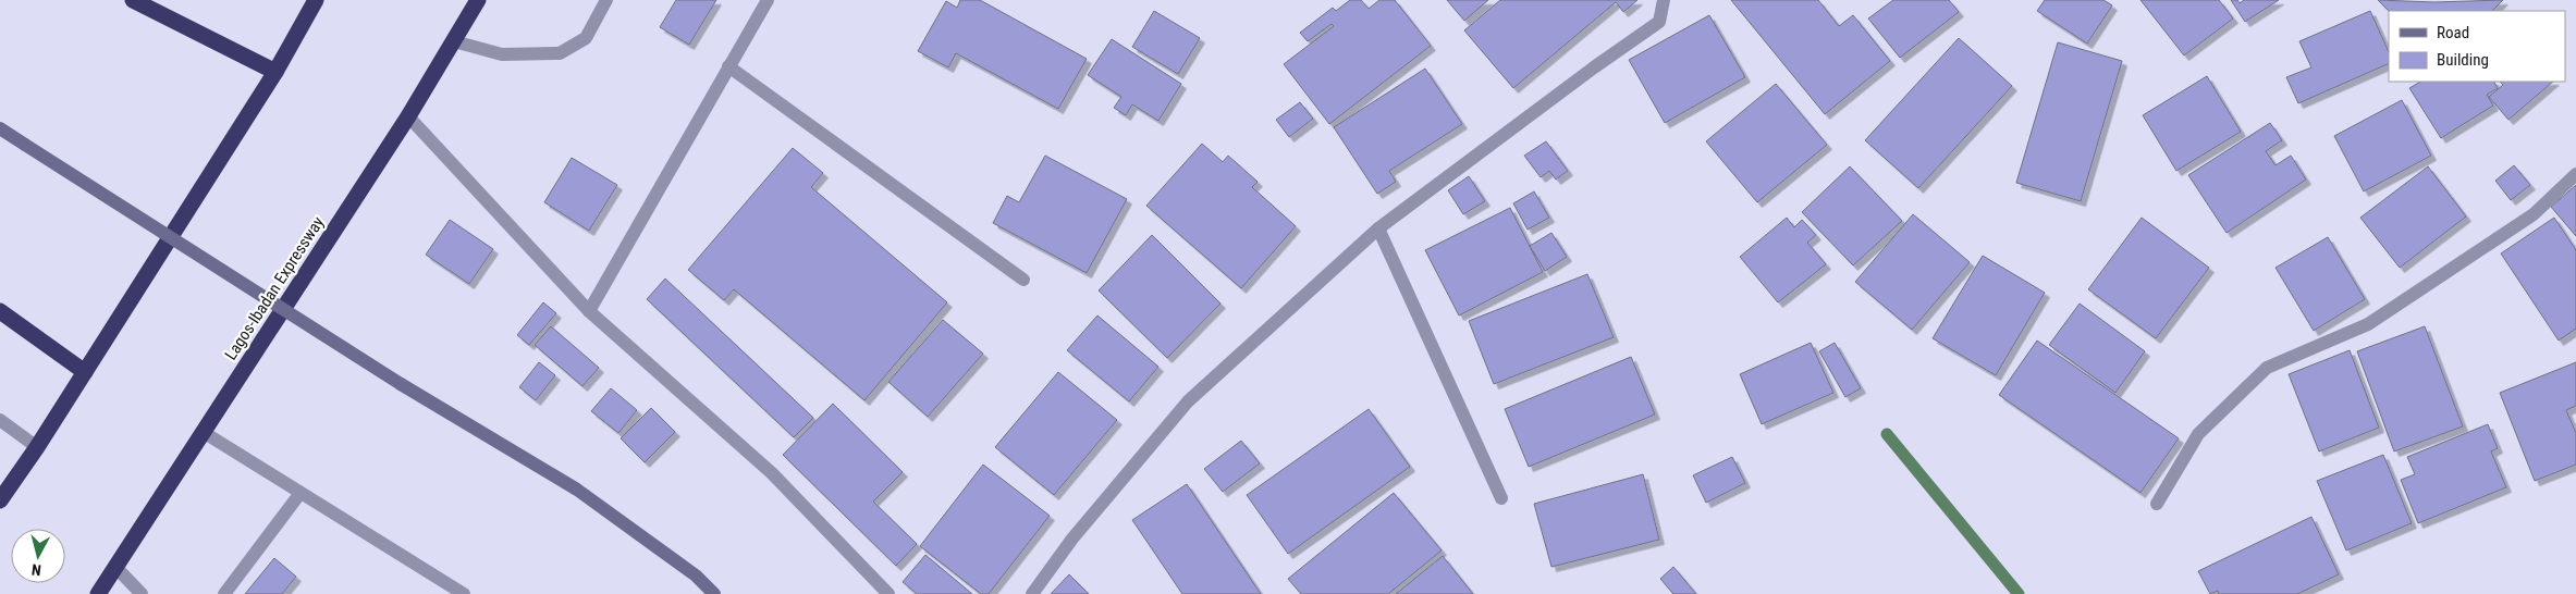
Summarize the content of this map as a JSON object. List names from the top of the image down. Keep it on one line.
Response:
{"streets":{"highway":["Lagos-Ibadan Expressway"]},"legend":["Road","Building"],"north":"bottom"}
